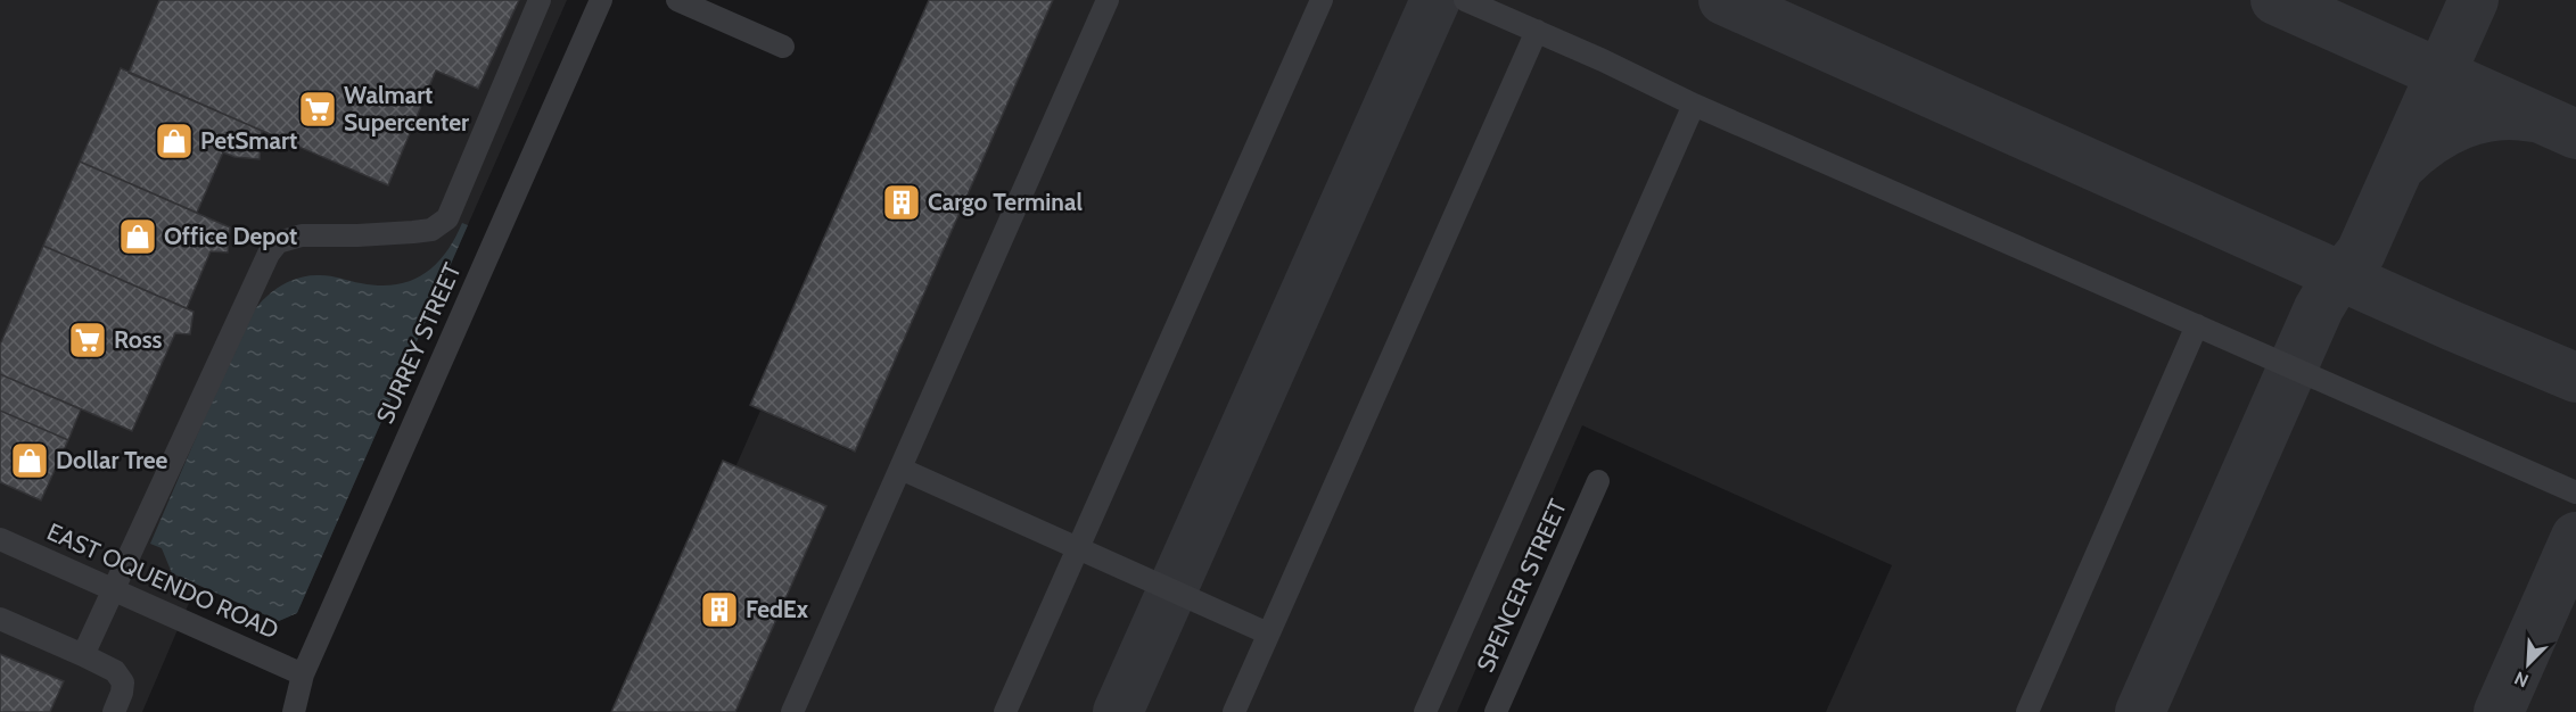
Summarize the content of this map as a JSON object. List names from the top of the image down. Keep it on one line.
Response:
{"streets":{"street":["SURREY STREET","EAST OQUENDO ROAD","SPENCER STREET"]},"crossings":[["SURREY STREET","EAST OQUENDO ROAD"]],"places":{"supermarket":["Walmart Supercenter","Ross"],"shop":["PetSmart","Office Depot","Dollar Tree"],"building":["Cargo Terminal","FedEx"]},"north":"bottom left"}
